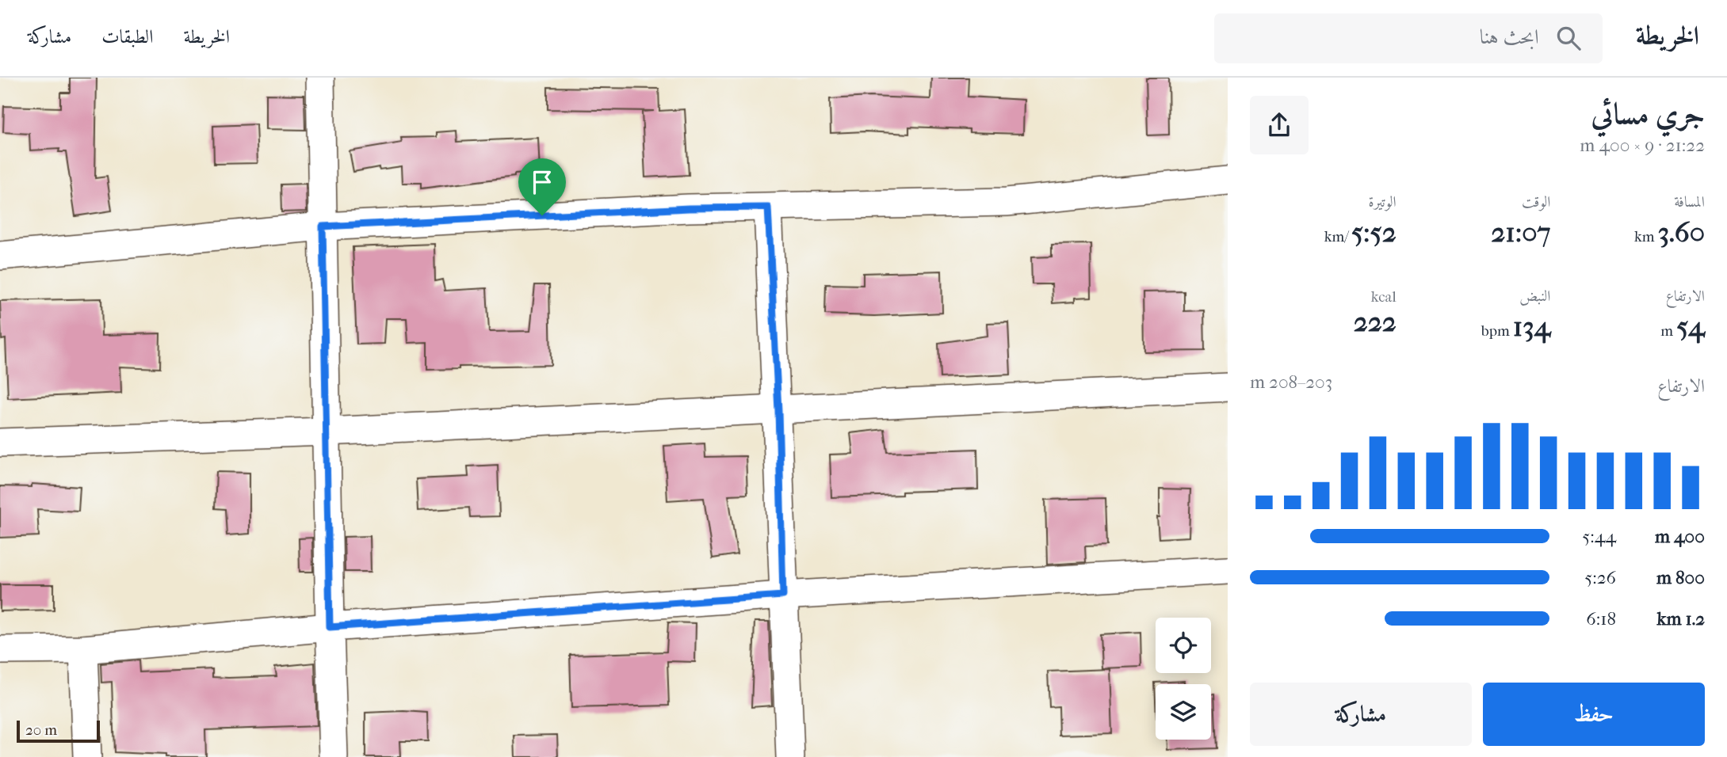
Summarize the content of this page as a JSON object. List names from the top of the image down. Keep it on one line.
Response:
{"scale_bar":"20 m","page":{"header":"الخريطة","search":"ابحث هنا","nav":["الخريطة","الطبقات","مشاركة"],"heading":["جري مسائي","21:22 · 9 × 400 m"],"stats":[["المسافة","3.60 km"],["الوقت","21:07"],["الوتيرة","5:52 /km"],["الارتفاع","54 m"],["النبض","134 bpm"],["kcal","222"]],"chart":["الارتفاع","203–208 m"],"list":[{"name":"400 m","note":"5:44"},{"name":"800 m","note":"5:26"},{"name":"1.2 km","note":"6:18"}],"buttons":["حفظ","مشاركة"],"scale":"20 m"}}
